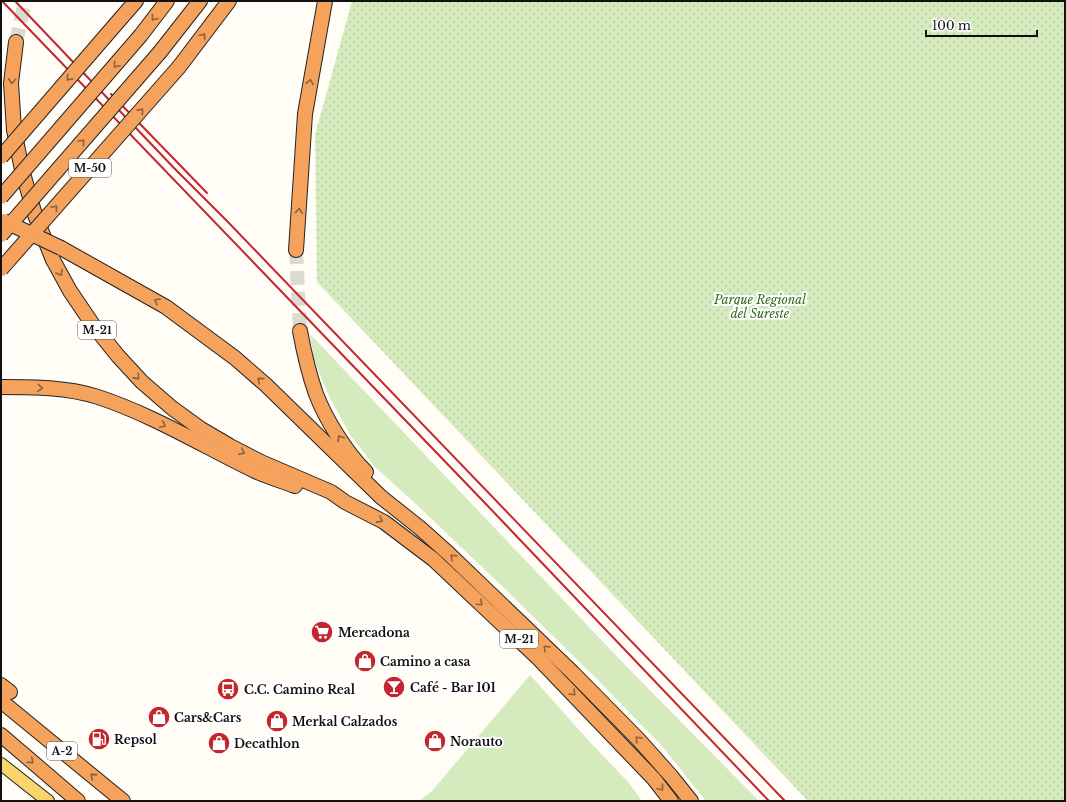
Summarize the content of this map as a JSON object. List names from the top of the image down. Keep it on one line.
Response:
{"streets":{"highway":["M-50","M-21","A-2"]},"parks":["Parque Regional del Sureste"],"places":{"supermarket":["Mercadona"],"shop":["Camino a casa","Cars&Cars","Merkal Calzados","Norauto","Decathlon"],"bar":["Café - Bar 101"],"bus stop":["C.C. Camino Real"],"fuel station":["Repsol"]},"scale_bar":"100 m"}
